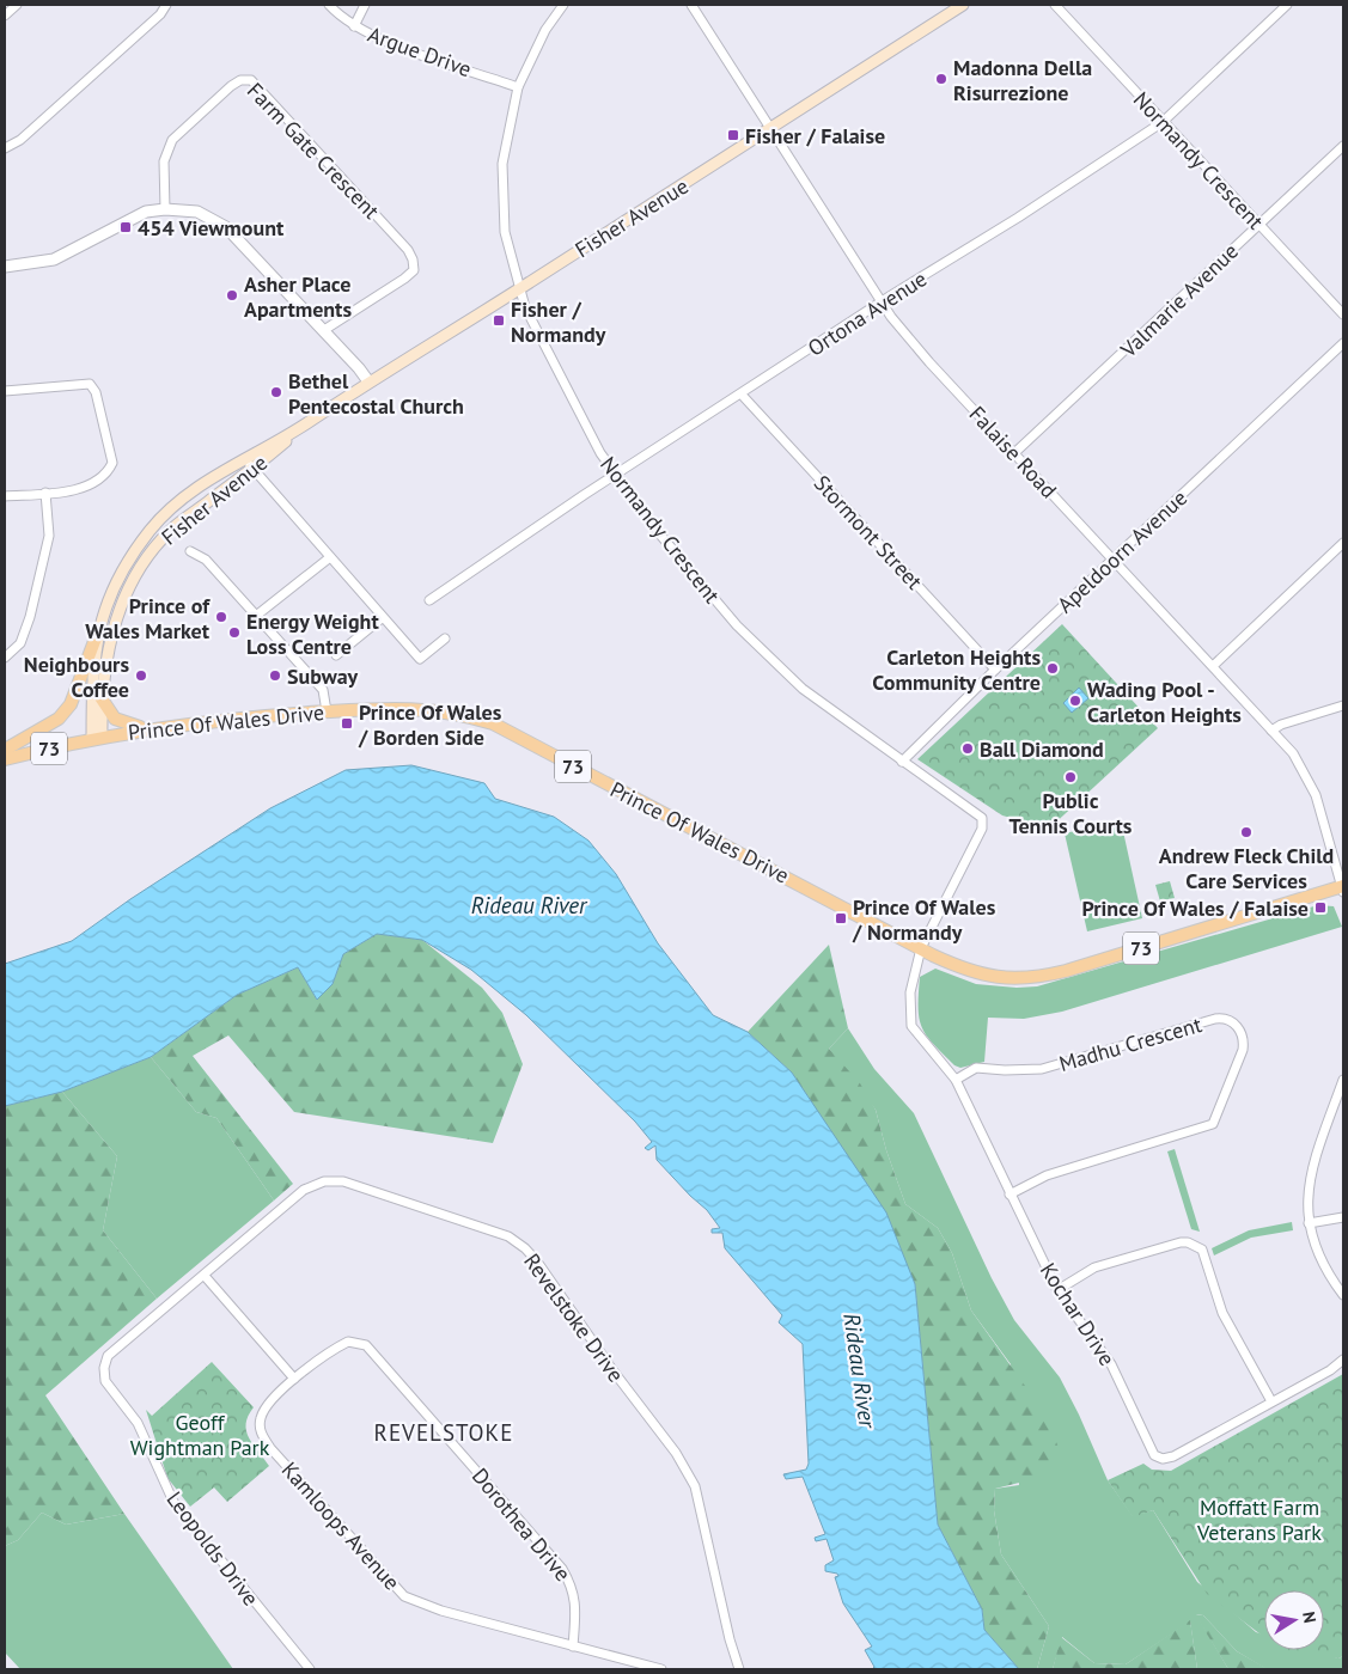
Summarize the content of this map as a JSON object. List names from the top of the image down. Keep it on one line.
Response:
{"streets":{"main road":["Fisher Avenue","Prince Of Wales Drive","73"],"street":["Argue Drive","Farm Gate Crescent","Normandy Crescent","Valmarie Avenue","Ortona Avenue","Falaise Road","Stormont Street","Apeldoorn Avenue","Madhu Crescent","Kochar Drive","Revelstoke Drive","Dorothea Drive","Kamloops Avenue","Leopolds Drive"]},"crossings":[["Argue Drive","Normandy Crescent"],["Normandy Crescent","Fisher Avenue"],["Normandy Crescent","Valmarie Avenue"],["Normandy Crescent","Ortona Avenue"],["Normandy Crescent","Apeldoorn Avenue"],["Normandy Crescent","Prince Of Wales Drive"],["Normandy Crescent","Kochar Drive"],["Fisher Avenue","Falaise Road"],["Fisher Avenue","Prince Of Wales Drive"],["Valmarie Avenue","Falaise Road"],["Ortona Avenue","Falaise Road"],["Ortona Avenue","Stormont Street"],["Falaise Road","Apeldoorn Avenue"],["Falaise Road","Prince Of Wales Drive"],["Stormont Street","Apeldoorn Avenue"],["Prince Of Wales Drive","Kochar Drive"],["Madhu Crescent","Kochar Drive"],["Revelstoke Drive","Leopolds Drive"],["Dorothea Drive","Kamloops Avenue"]],"districts":["REVELSTOKE"],"water":["Rideau River"],"parks":["Geoff Wightman Park","Moffatt Farm Veterans Park"],"places":{"other":["Madonna Della Risurrezione","Asher Place Apartments","Bethel Pentecostal Church","Prince of Wales Market","Energy Weight Loss Centre","Carleton Heights Community Centre","Neighbours Coffee","Subway","Wading Pool - Carleton Heights","Ball Diamond","Public Tennis Courts","Andrew Fleck Child Care Services"],"transit":["Fisher / Falaise","454 Viewmount","Fisher / Normandy","Prince Of Wales / Borden Side","Prince Of Wales / Falaise","Prince Of Wales / Normandy"]},"north":"right"}
